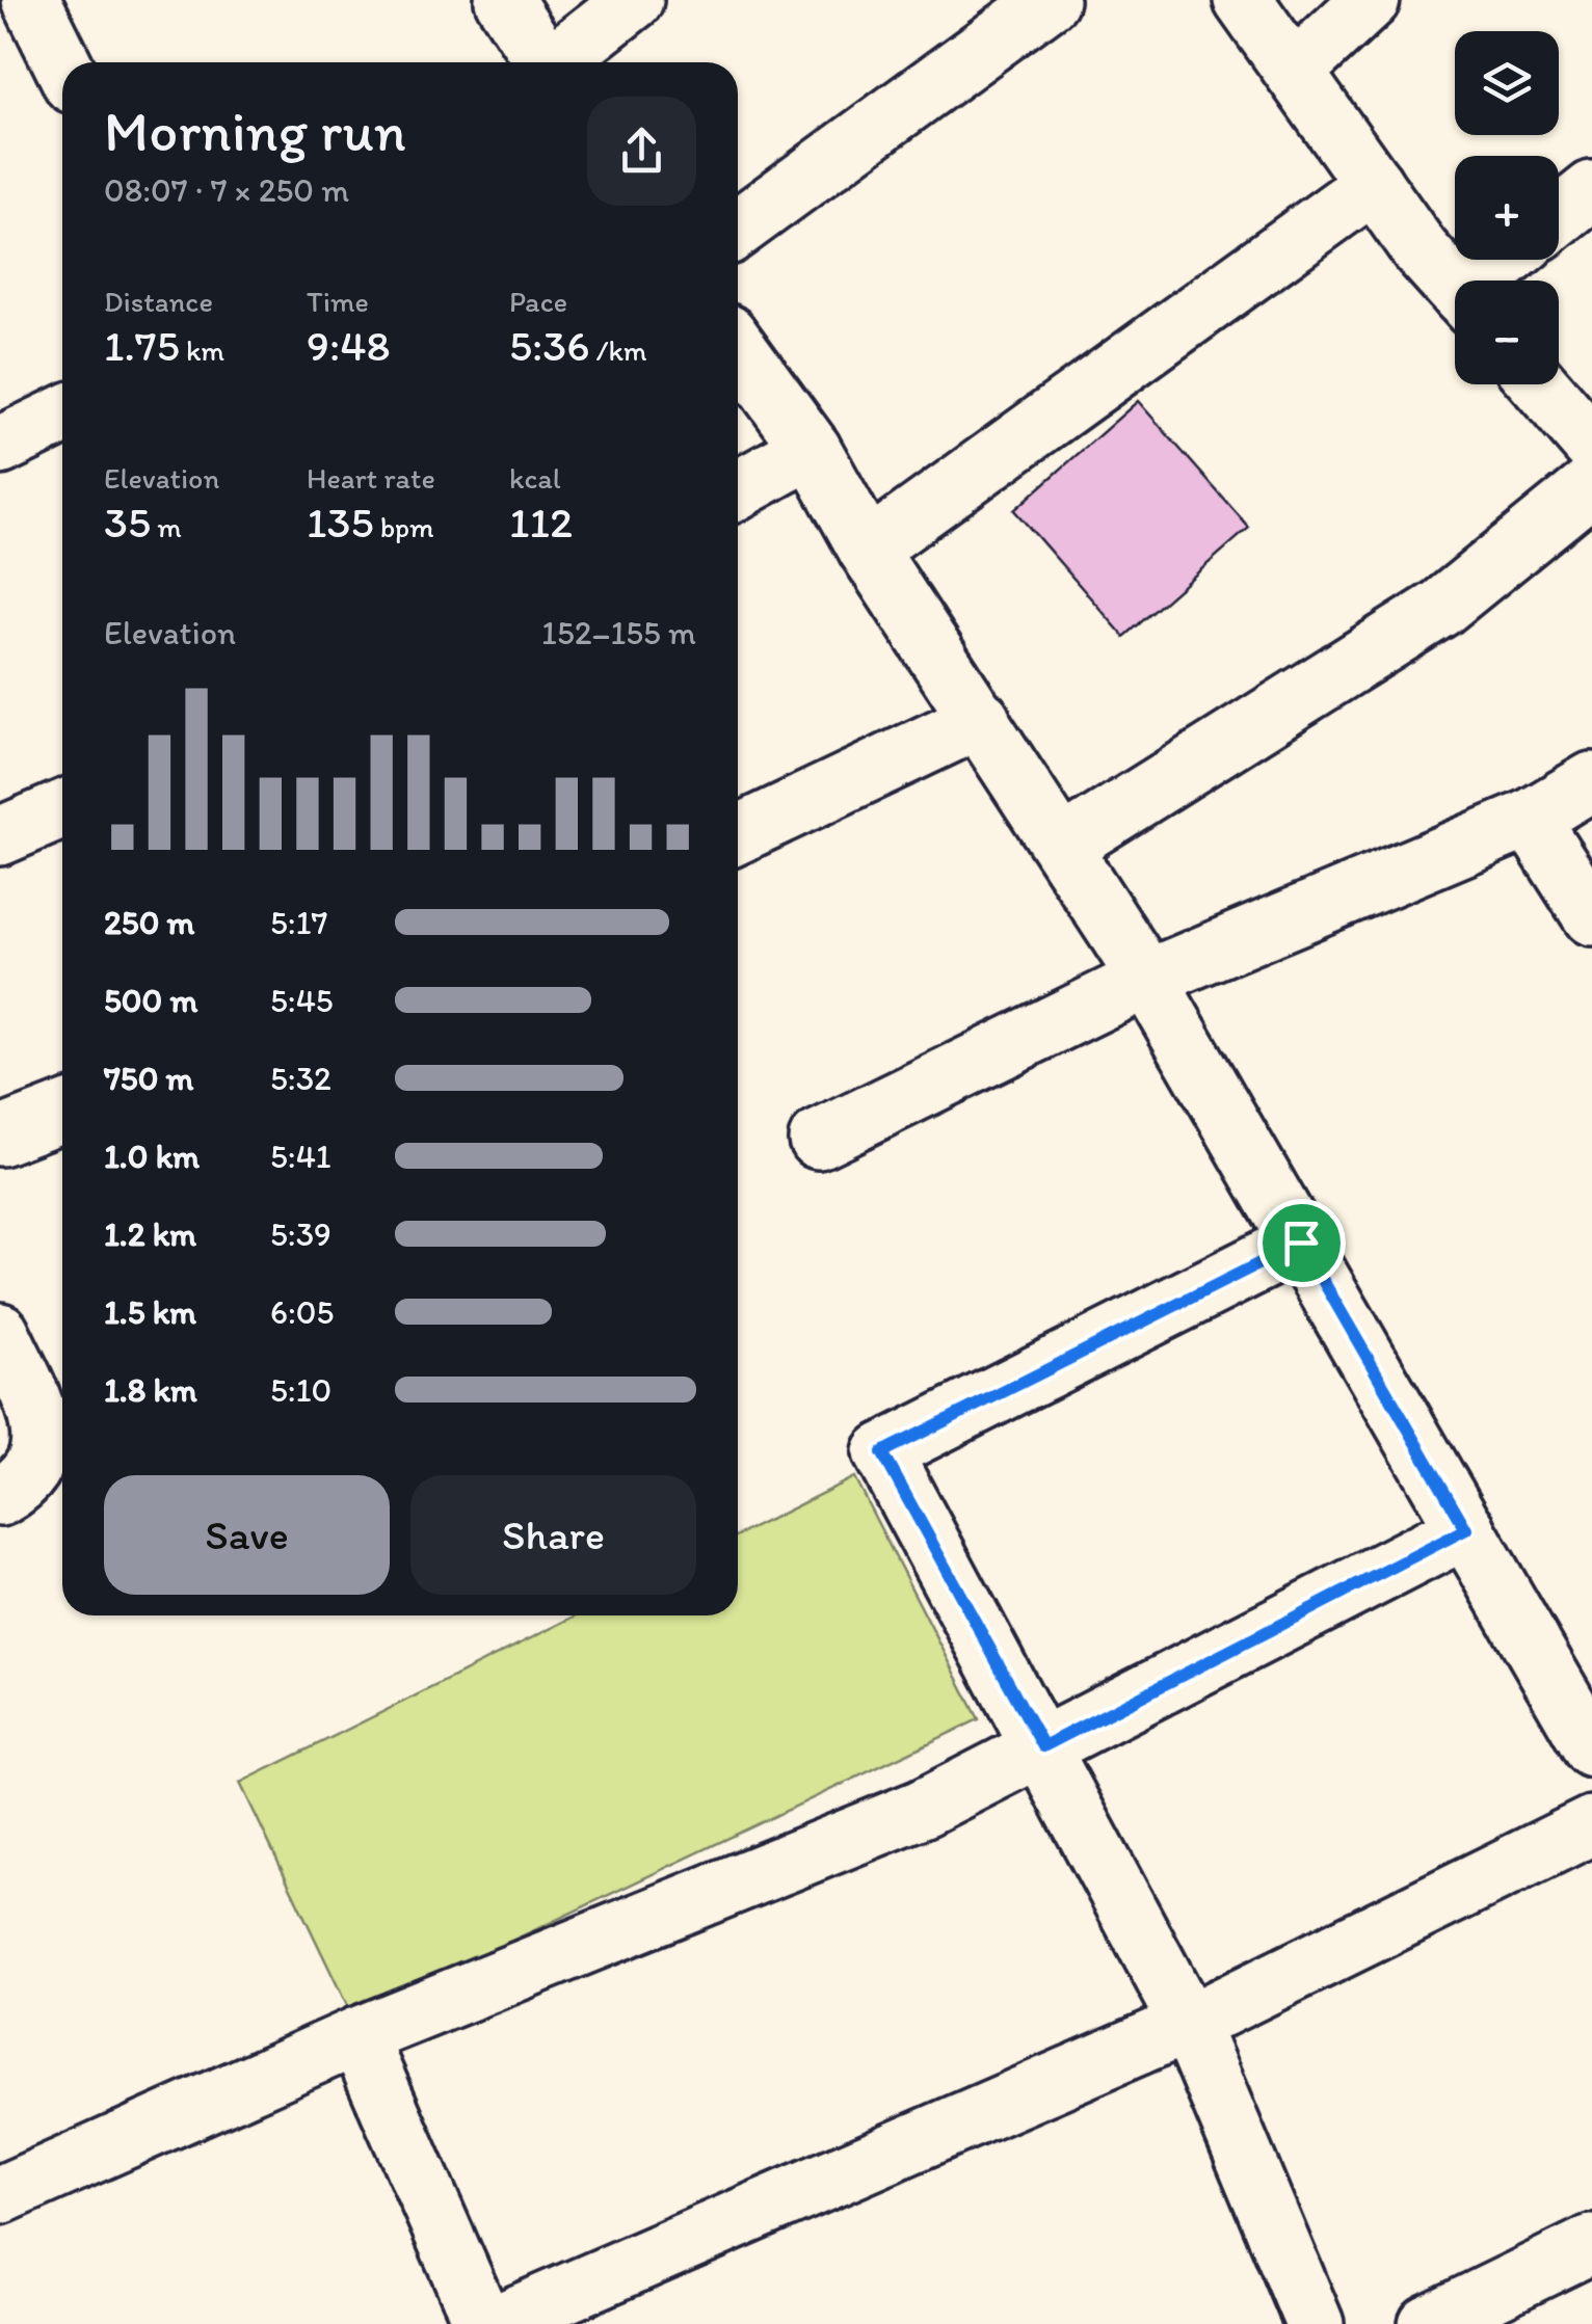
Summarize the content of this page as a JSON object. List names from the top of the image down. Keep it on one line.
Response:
{"page":{"map_buttons":["+","−"],"heading":["Morning run","08:07 · 7 × 250 m"],"stats":[["Distance","1.75 km"],["Time","9:48"],["Pace","5:36 /km"],["Elevation","35 m"],["Heart rate","135 bpm"],["kcal","112"]],"chart":["Elevation","152–155 m"],"list":[{"name":"250 m","note":"5:17"},{"name":"500 m","note":"5:45"},{"name":"750 m","note":"5:32"},{"name":"1.0 km","note":"5:41"},{"name":"1.2 km","note":"5:39"},{"name":"1.5 km","note":"6:05"},{"name":"1.8 km","note":"5:10"}],"buttons":["Save","Share"]}}
